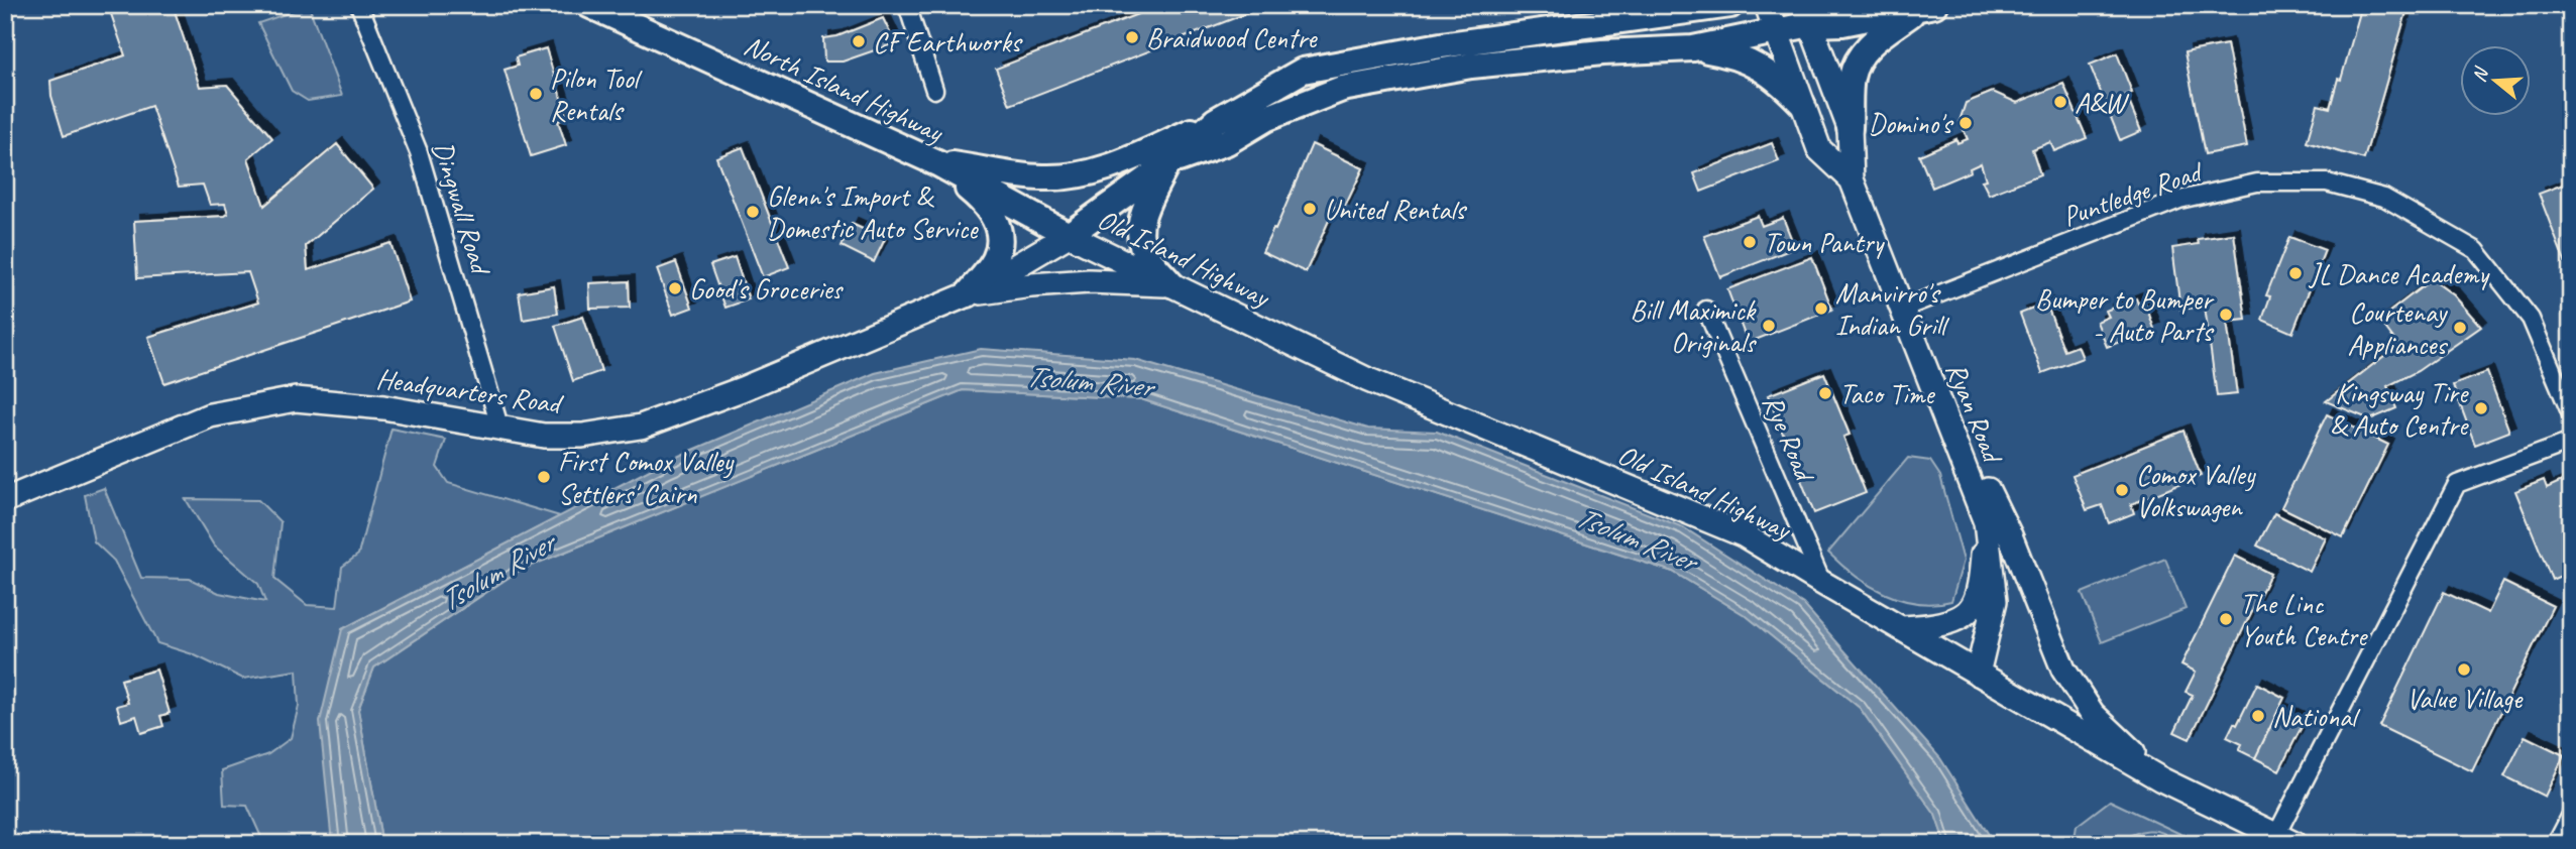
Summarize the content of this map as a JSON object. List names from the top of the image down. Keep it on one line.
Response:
{"streets":{"main road":["North Island Highway","Old Island Highway","Headquarters Road","Ryan Road"],"street":["Puntledge Road","Dingwall Road","Rye Road"]},"crossings":[["North Island Highway","Old Island Highway"],["North Island Highway","Headquarters Road"],["Puntledge Road","Ryan Road"],["Dingwall Road","Headquarters Road"],["Old Island Highway","Headquarters Road"],["Old Island Highway","Ryan Road"],["Old Island Highway","Rye Road"]],"water":["Tsolum River"],"places":["Braidwood Centre","CF Earthworks","Pilon Tool Rentals","A&W","Domino's","United Rentals","Glenn's Import & Domestic Auto Service","Town Pantry","JL Dance Academy","Good's Groceries","Manvirro's Indian Grill","Bumper to Bumper - Auto Parts","Bill Maximick Originals","Courtenay Appliances","Taco Time","Kingsway Tire & Auto Centre","First Comox Valley Settlers' Cairn","Comox Valley Volkswagen","The Linc Youth Centre","Value Village","National"],"north":"left"}
